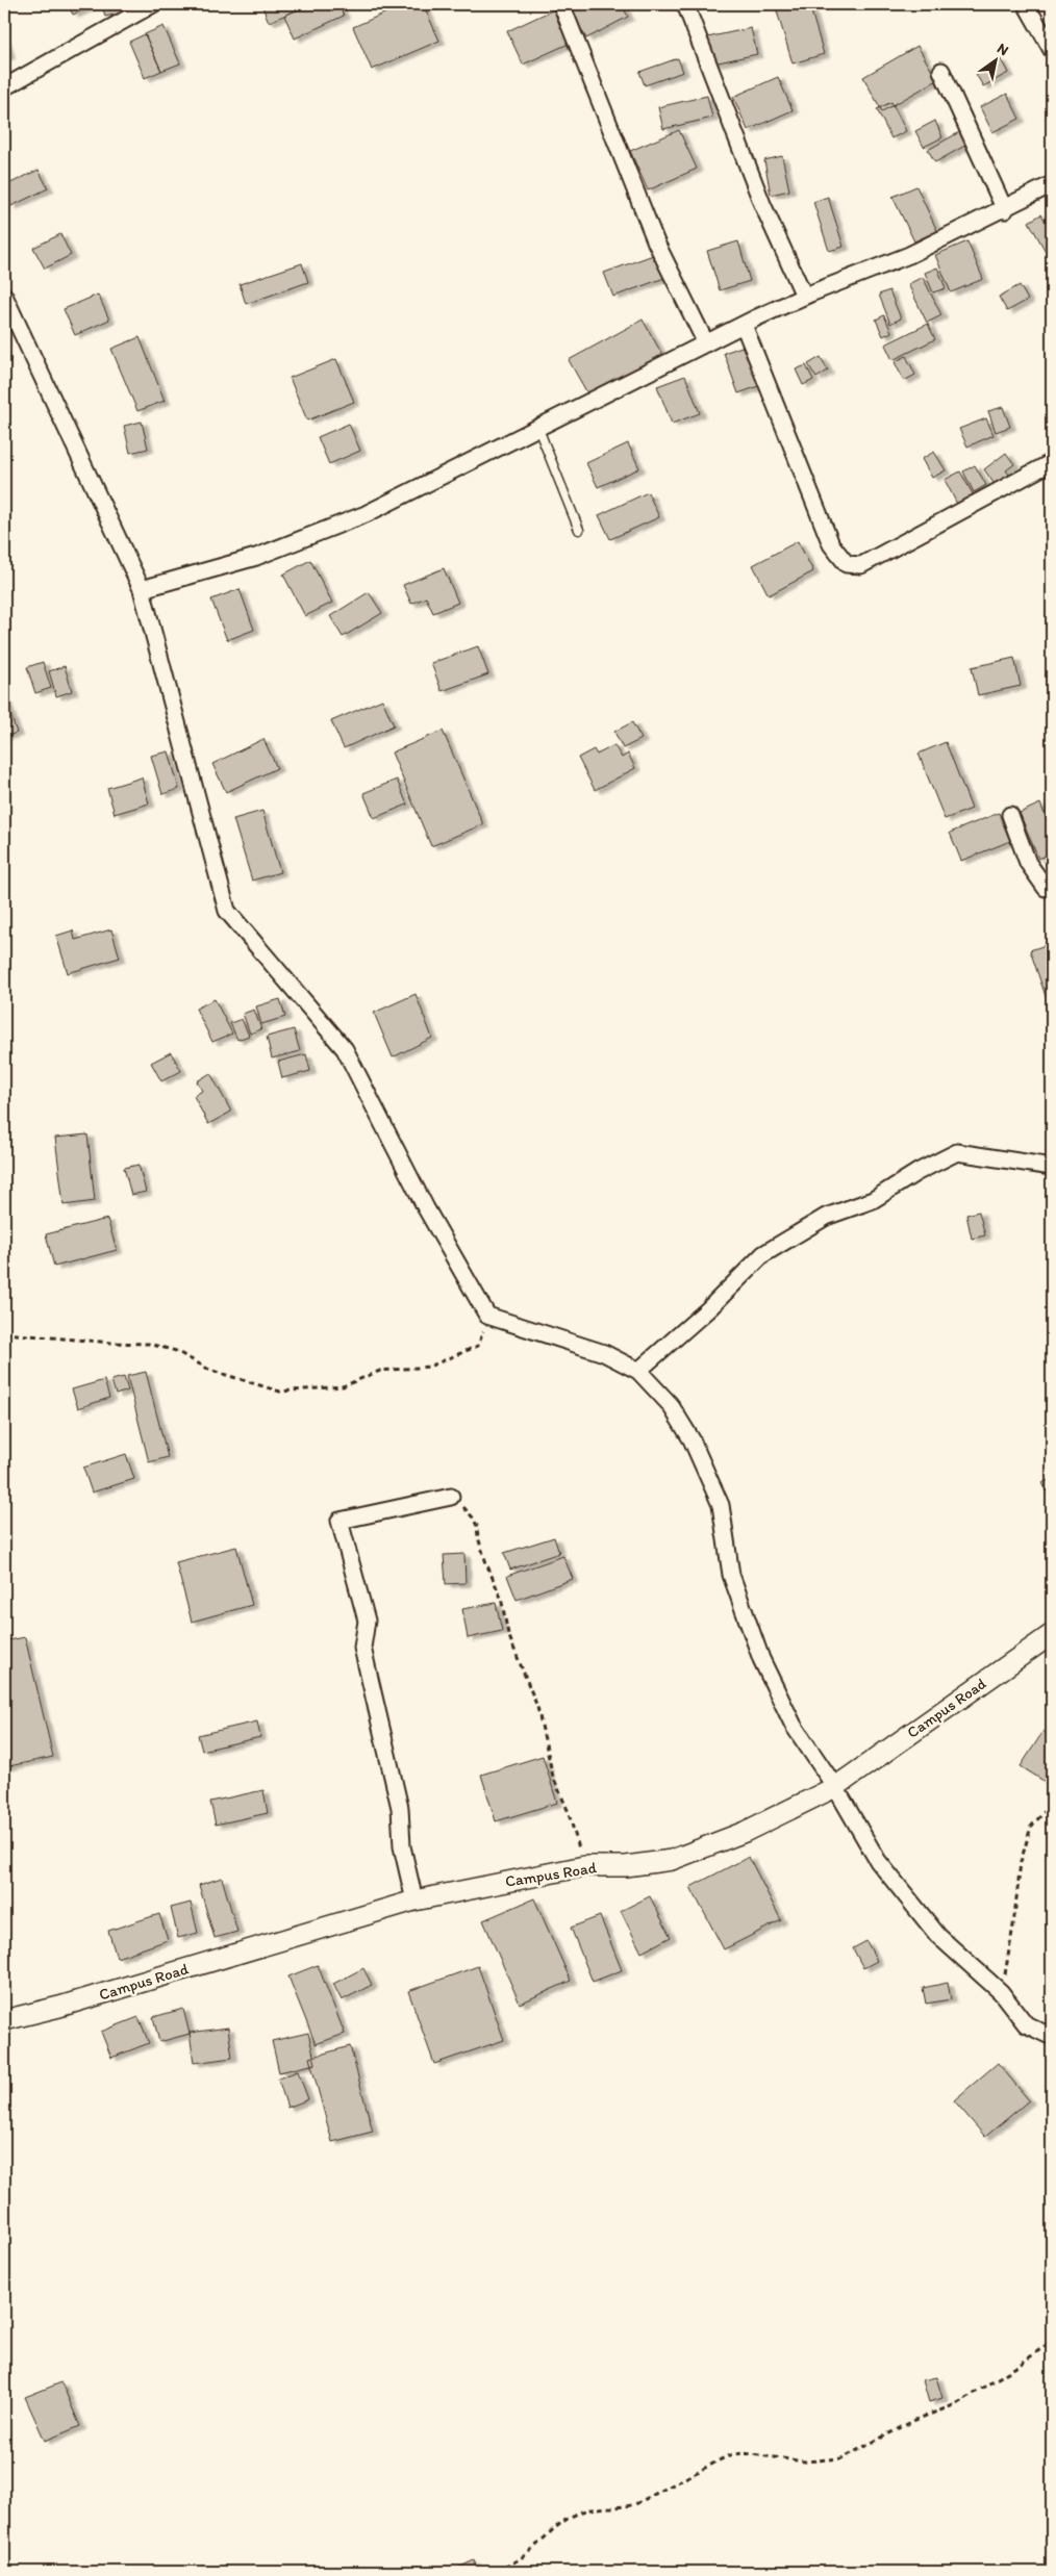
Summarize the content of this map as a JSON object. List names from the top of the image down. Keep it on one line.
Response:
{"streets":{"street":["Campus Road"]},"north":"top right"}
